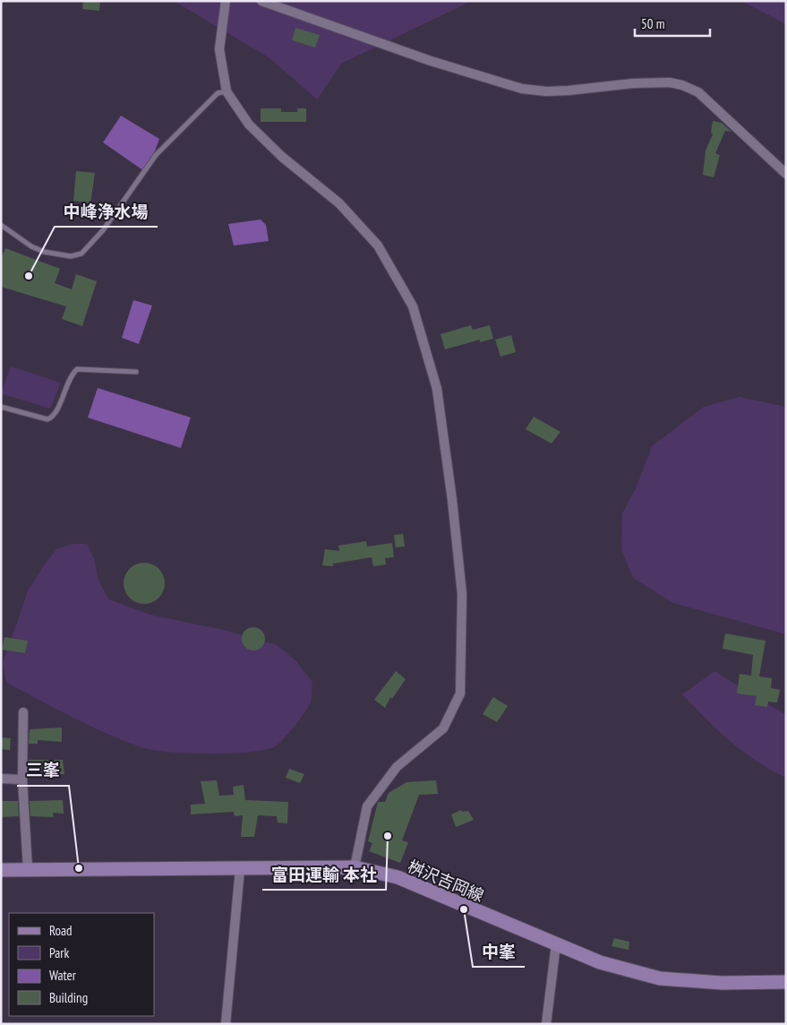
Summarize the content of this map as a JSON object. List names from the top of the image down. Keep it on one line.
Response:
{"streets":{"main road":["桝沢吉岡線"]},"places":["中峰浄水場","富田運輸 本社","三峯","中峯"],"legend":["Road","Park","Water","Building"],"scale_bar":"50 m"}
